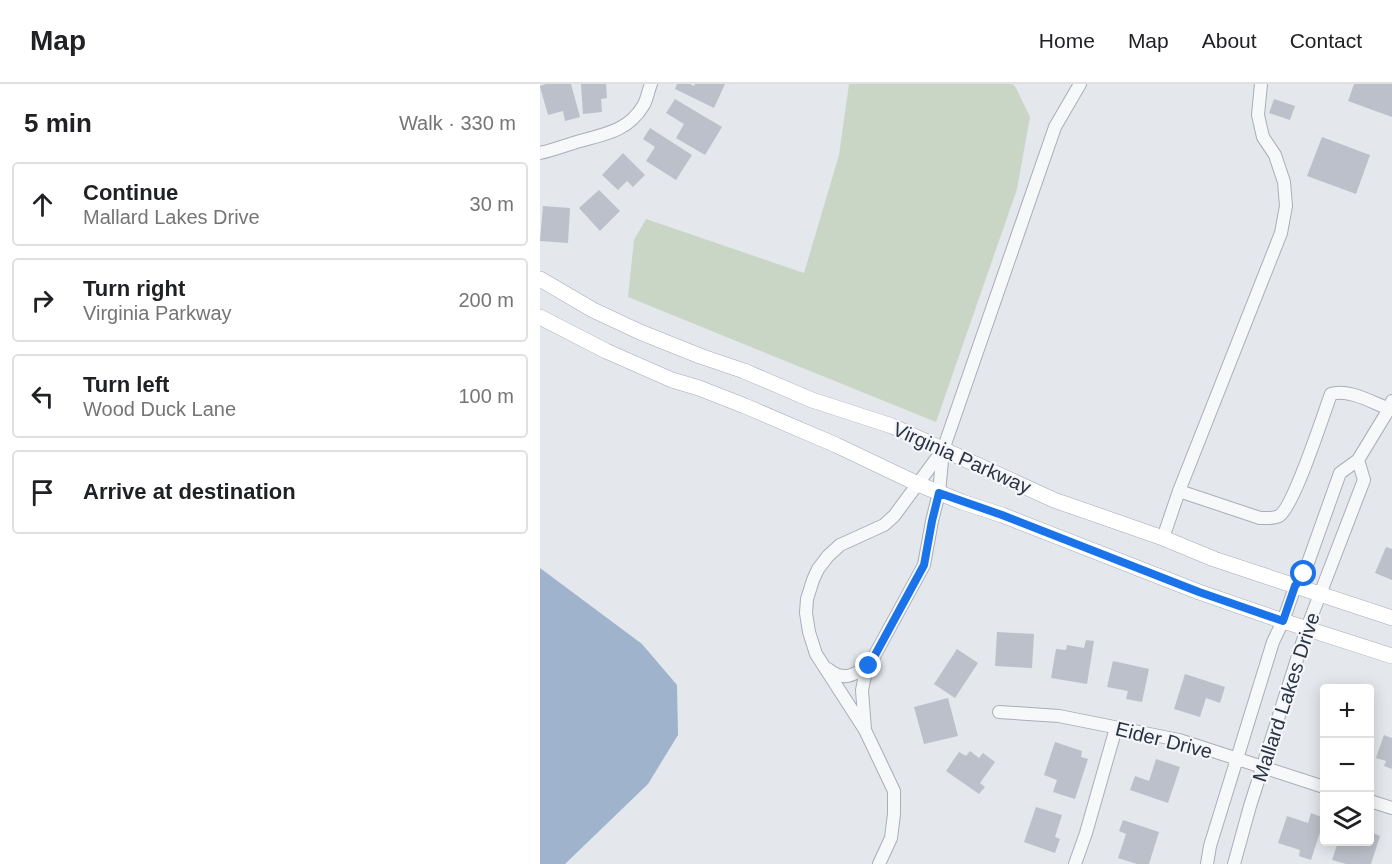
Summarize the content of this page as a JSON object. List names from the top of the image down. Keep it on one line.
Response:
{"streets":{"main road":["Virginia Parkway"],"street":["Mallard Lakes Drive","Eider Drive"]},"crossings":[["Virginia Parkway","Mallard Lakes Drive"],["Mallard Lakes Drive","Eider Drive"]],"page":{"header":"Map","nav":["Home","Map","About","Contact"],"heading":["5 min","Walk · 330 m"],"list":[["Continue","Mallard Lakes Drive","30 m"],["Turn right","Virginia Parkway","200 m"],["Turn left","Wood Duck Lane","100 m"],"Arrive at destination"],"map_buttons":["+","−"]}}
